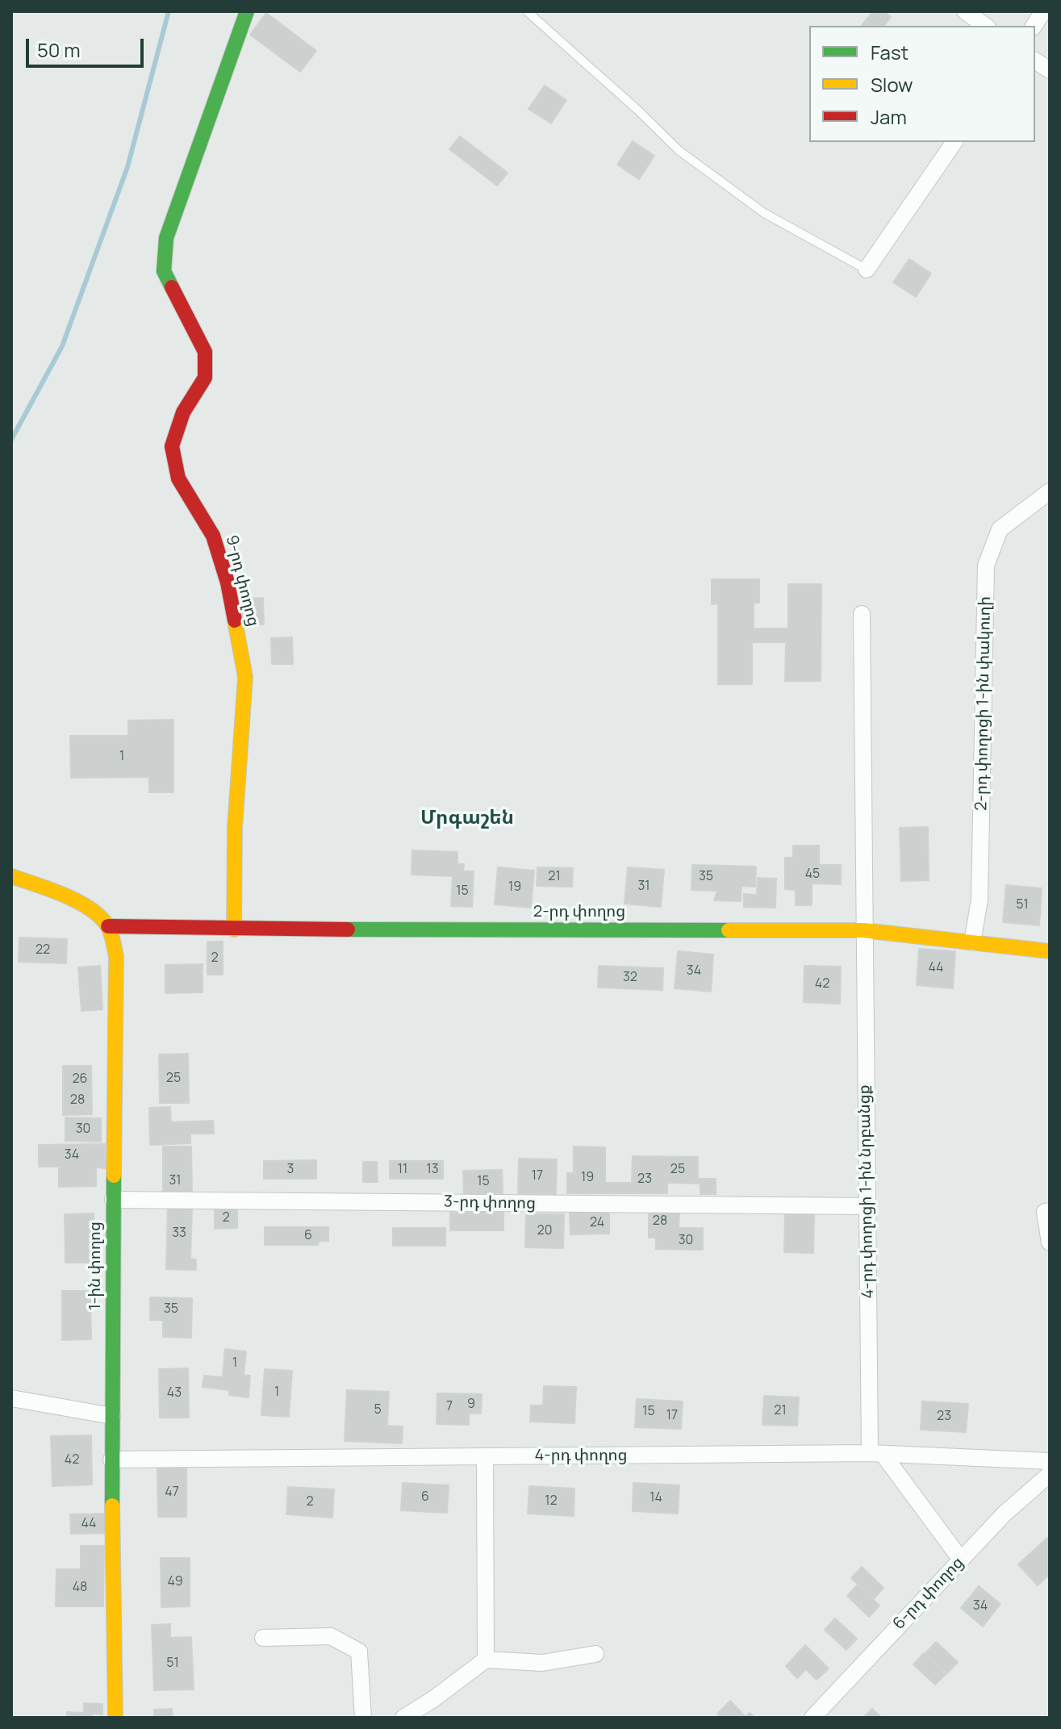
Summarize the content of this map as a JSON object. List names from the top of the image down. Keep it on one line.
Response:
{"streets":{"street":["9-րդ փողոց","2-րդ փողոցի 1-ին փակուղի","2-րդ փողոց","4-րդ փողոցի 1-ին նրբանցք","3-րդ փողոց","1-ին փողոց","4-րդ փողոց","6-րդ փողոց"]},"crossings":[["9-րդ փողոց","2-րդ փողոց"],["2-րդ փողոցի 1-ին փակուղի","2-րդ փողոց"],["2-րդ փողոց","4-րդ փողոցի 1-ին նրբանցք"],["2-րդ փողոց","1-ին փողոց"],["4-րդ փողոցի 1-ին նրբանցք","3-րդ փողոց"],["4-րդ փողոցի 1-ին նրբանցք","4-րդ փողոց"],["3-րդ փողոց","1-ին փողոց"],["1-ին փողոց","4-րդ փողոց"]],"districts":["Մրգաշեն"],"house_numbers":["1","45","21","35","31","19","15","51","22","2","44","34","32","42","25","26","28","30","34","3","11","13","25","17","19","23","31","15","2","28","24","20","33","6","30","35","1","1","43","9","7","5","21","15","17","23","42","47","6","14","12","2","44","49","48","34","51"],"legend":["Fast","Slow","Jam"],"scale_bar":"50 m"}
